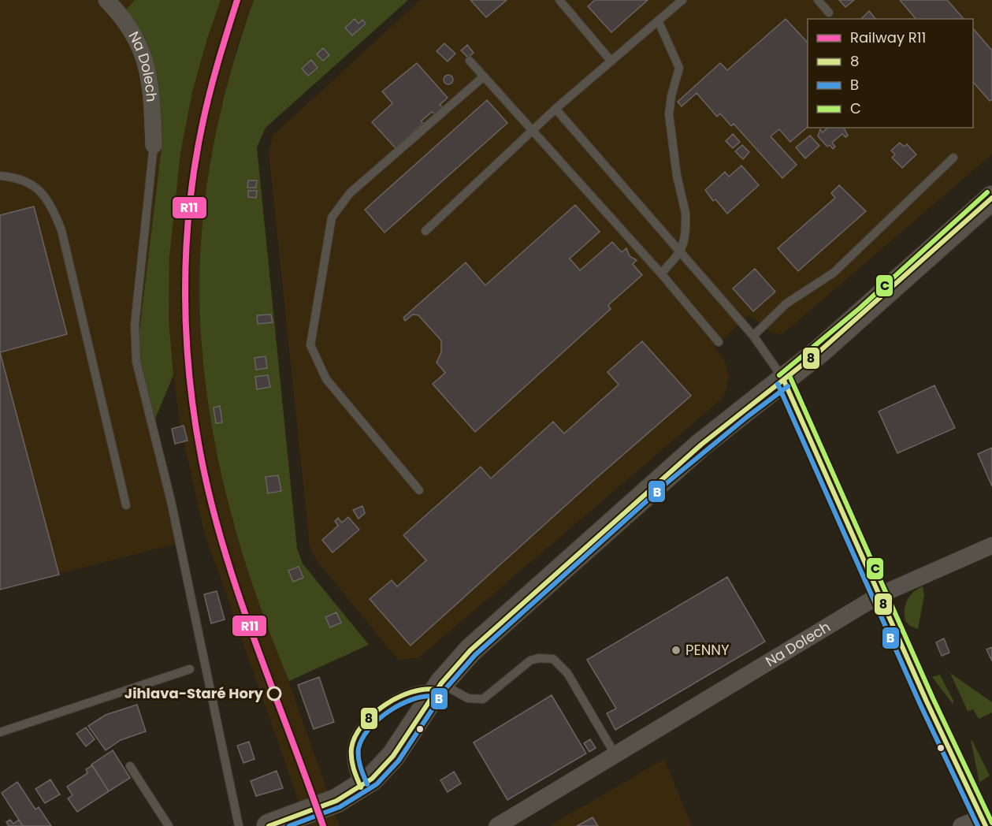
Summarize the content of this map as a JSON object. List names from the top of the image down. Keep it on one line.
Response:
{"streets":{"street":["Na Dolech"]},"places":["PENNY","Jihlava-Staré Hory"],"lines":["rail line R11","transit line C","transit line 8","transit line B"],"legend":["Railway R11","8","B","C"]}
